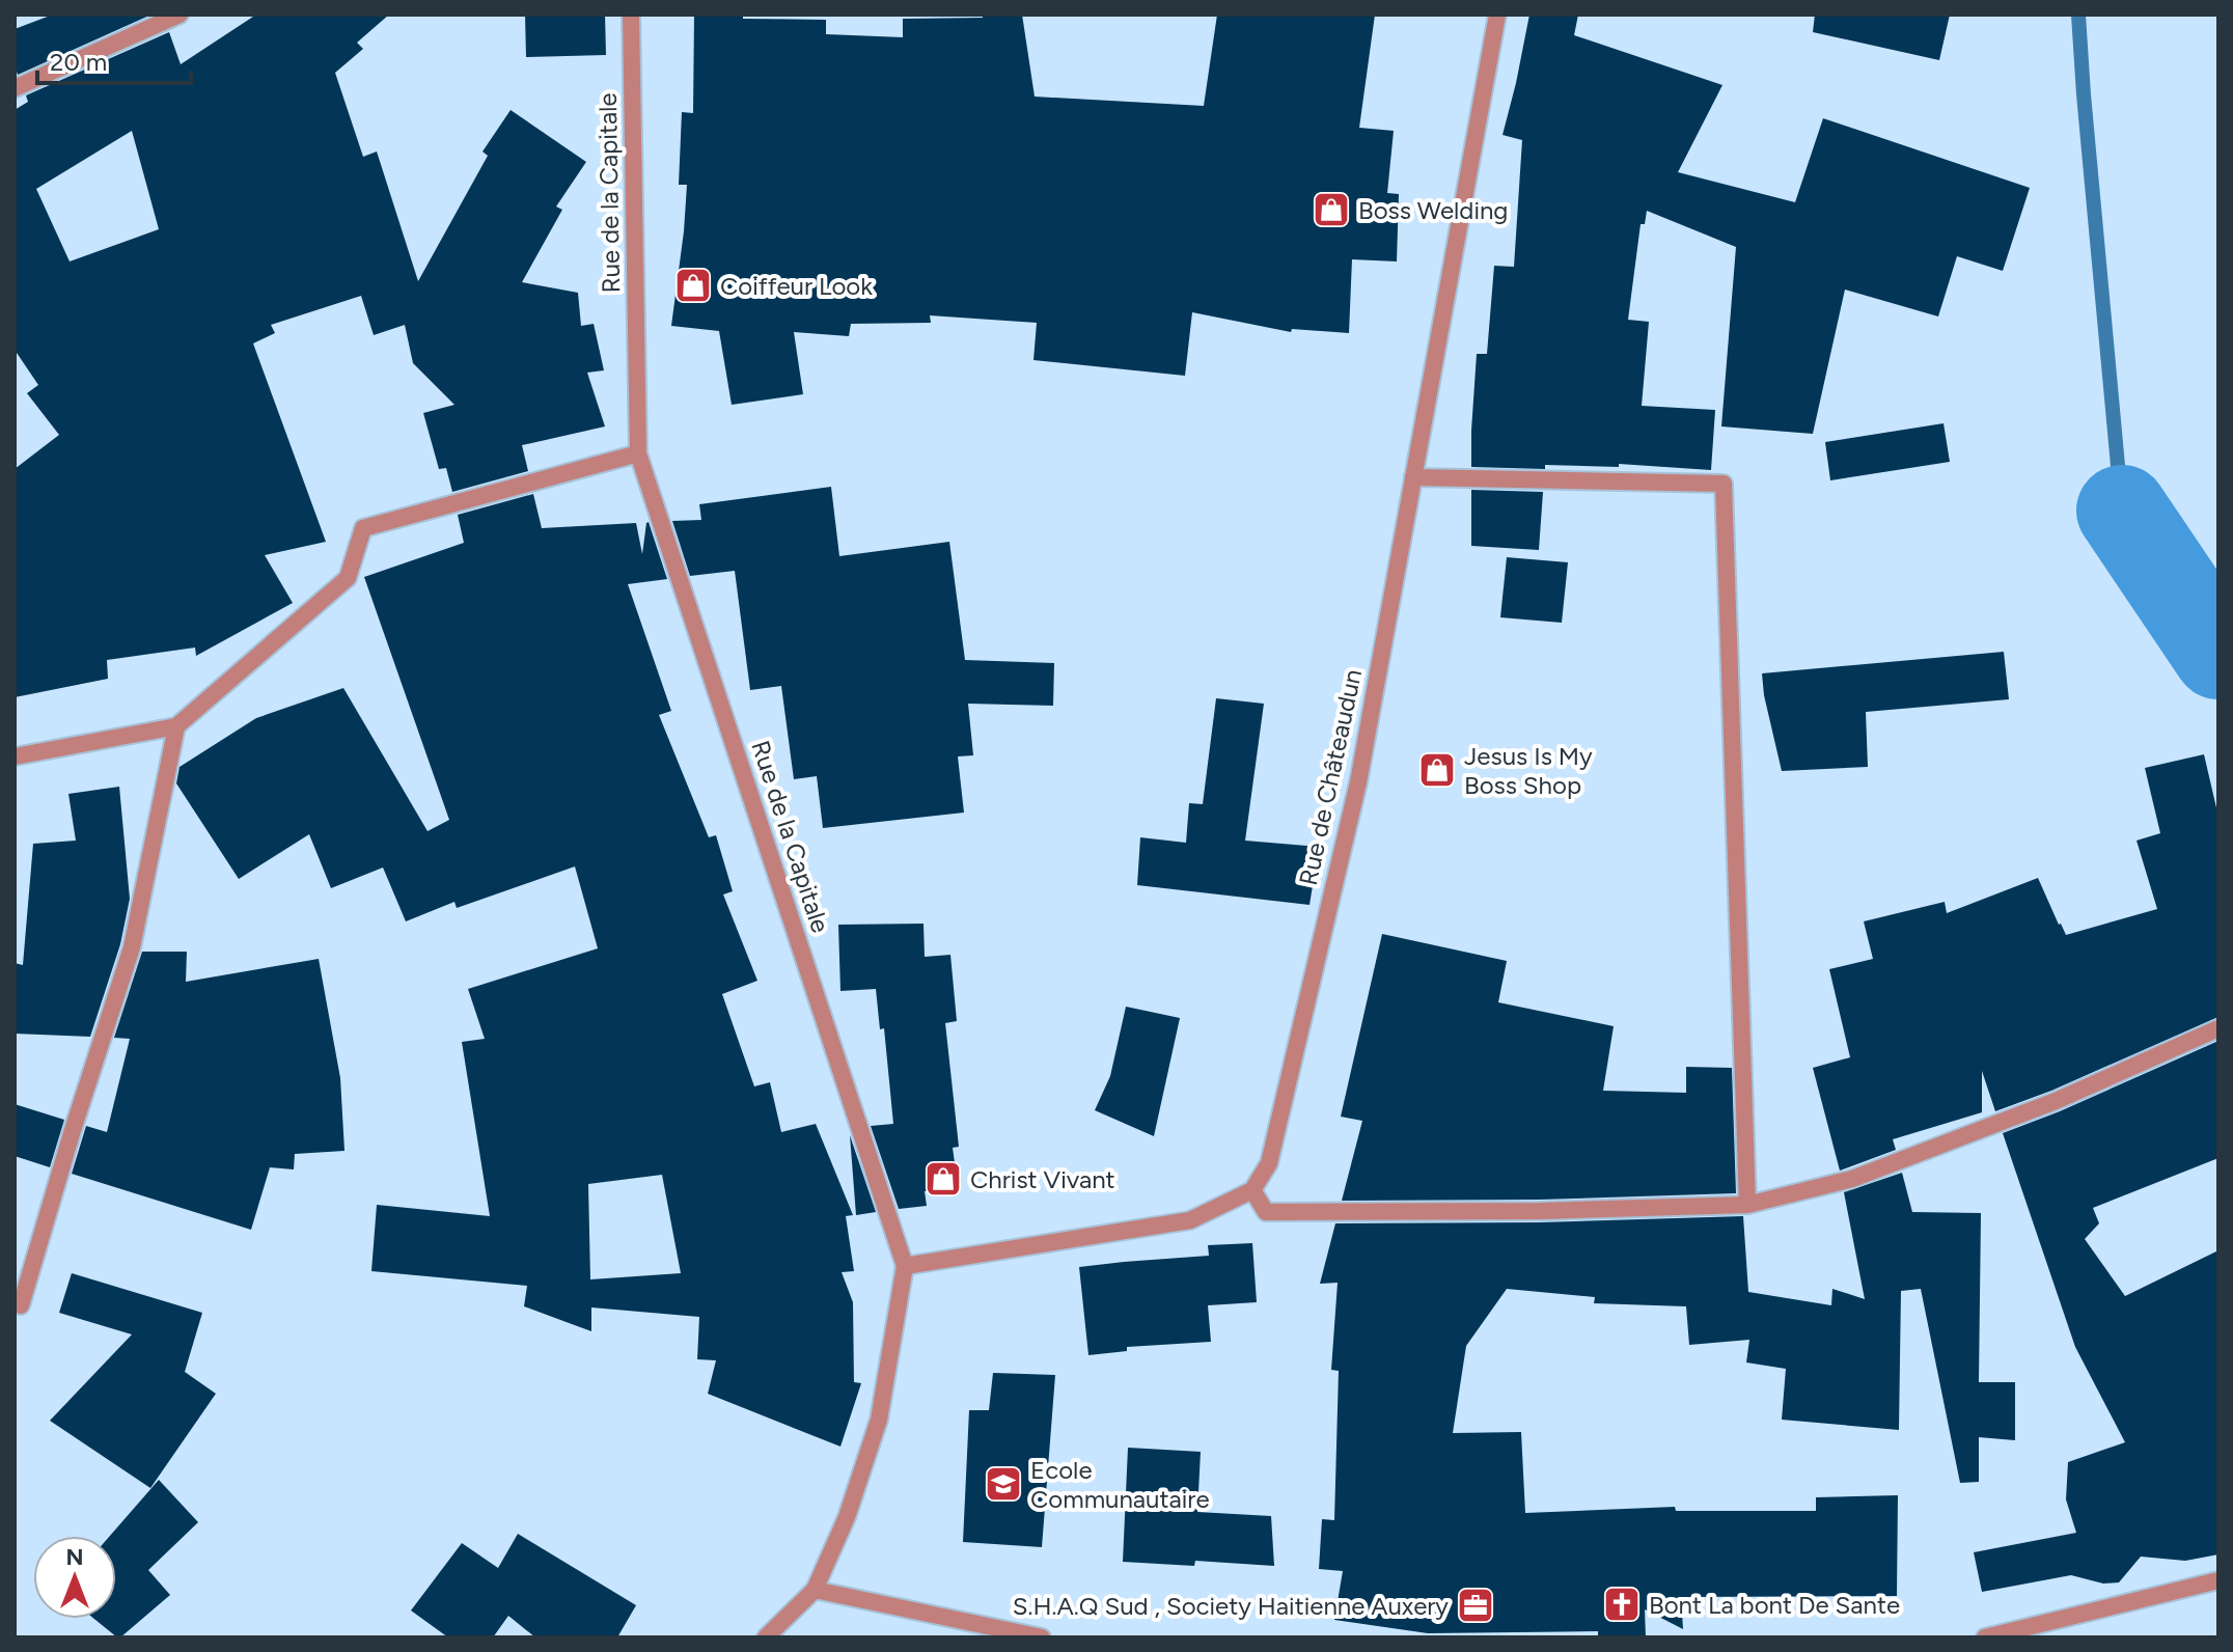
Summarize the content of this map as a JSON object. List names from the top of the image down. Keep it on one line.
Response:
{"streets":{"street":["Rue de la Capitale","Rue de Châteaudun"]},"places":{"shop":["Boss Welding","Coiffeur Look","Jesus Is My Boss Shop","Christ Vivant"],"school or university":["Ecole Communautaire"],"church":["Bont La bont De Sante"],"office":["S.H.A.Q Sud , Society Haitienne Auxery"]},"scale_bar":"20 m","north":"top"}
